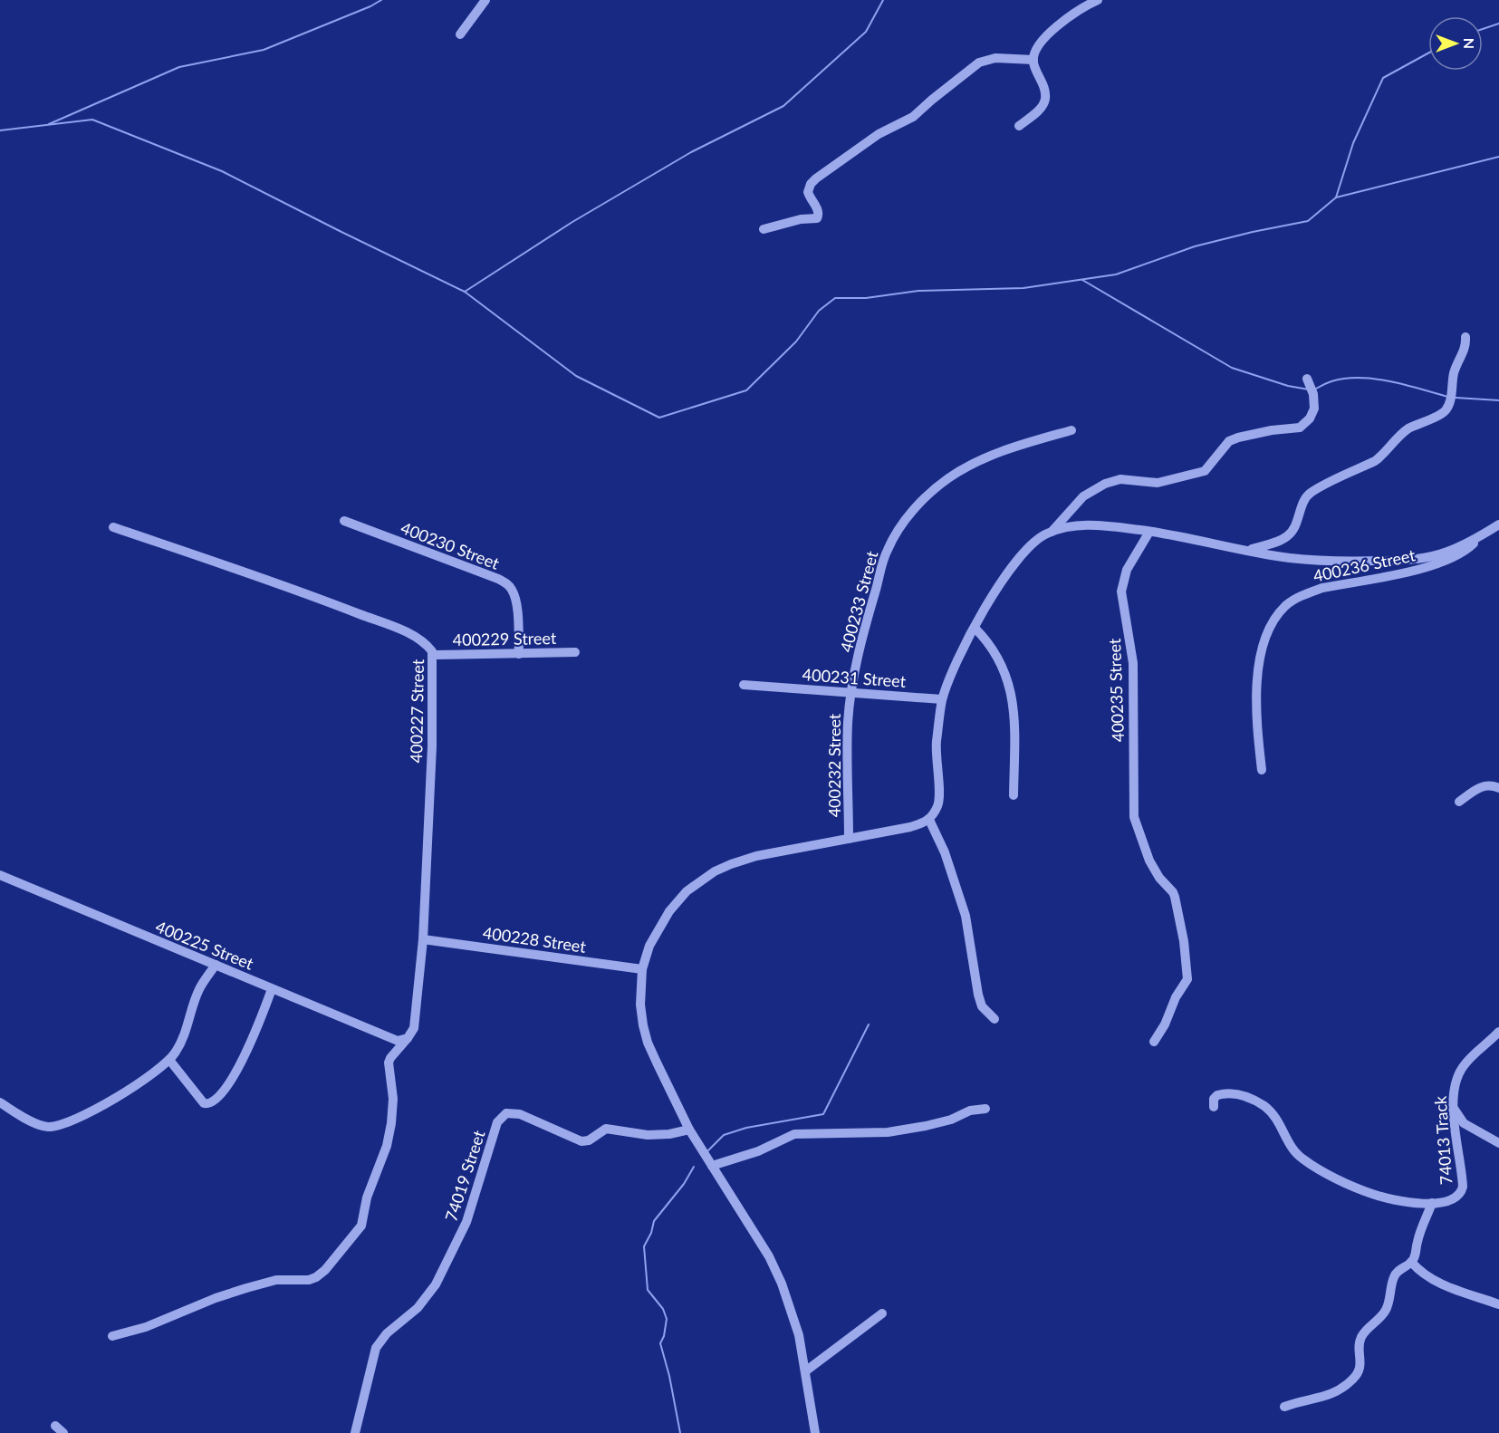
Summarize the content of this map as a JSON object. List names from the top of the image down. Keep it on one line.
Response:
{"streets":{"street":["400230 Street","400236 Street","400233 Street","400229 Street","400231 Street","400235 Street","400227 Street","400232 Street","400228 Street","400225 Street","74013 Track","74019 Street"]},"crossings":[["400230 Street","400229 Street"],["400233 Street","400231 Street"],["400233 Street","400232 Street"],["400229 Street","400227 Street"],["400231 Street","400232 Street"],["400227 Street","400228 Street"],["400227 Street","400225 Street"]],"north":"right"}
